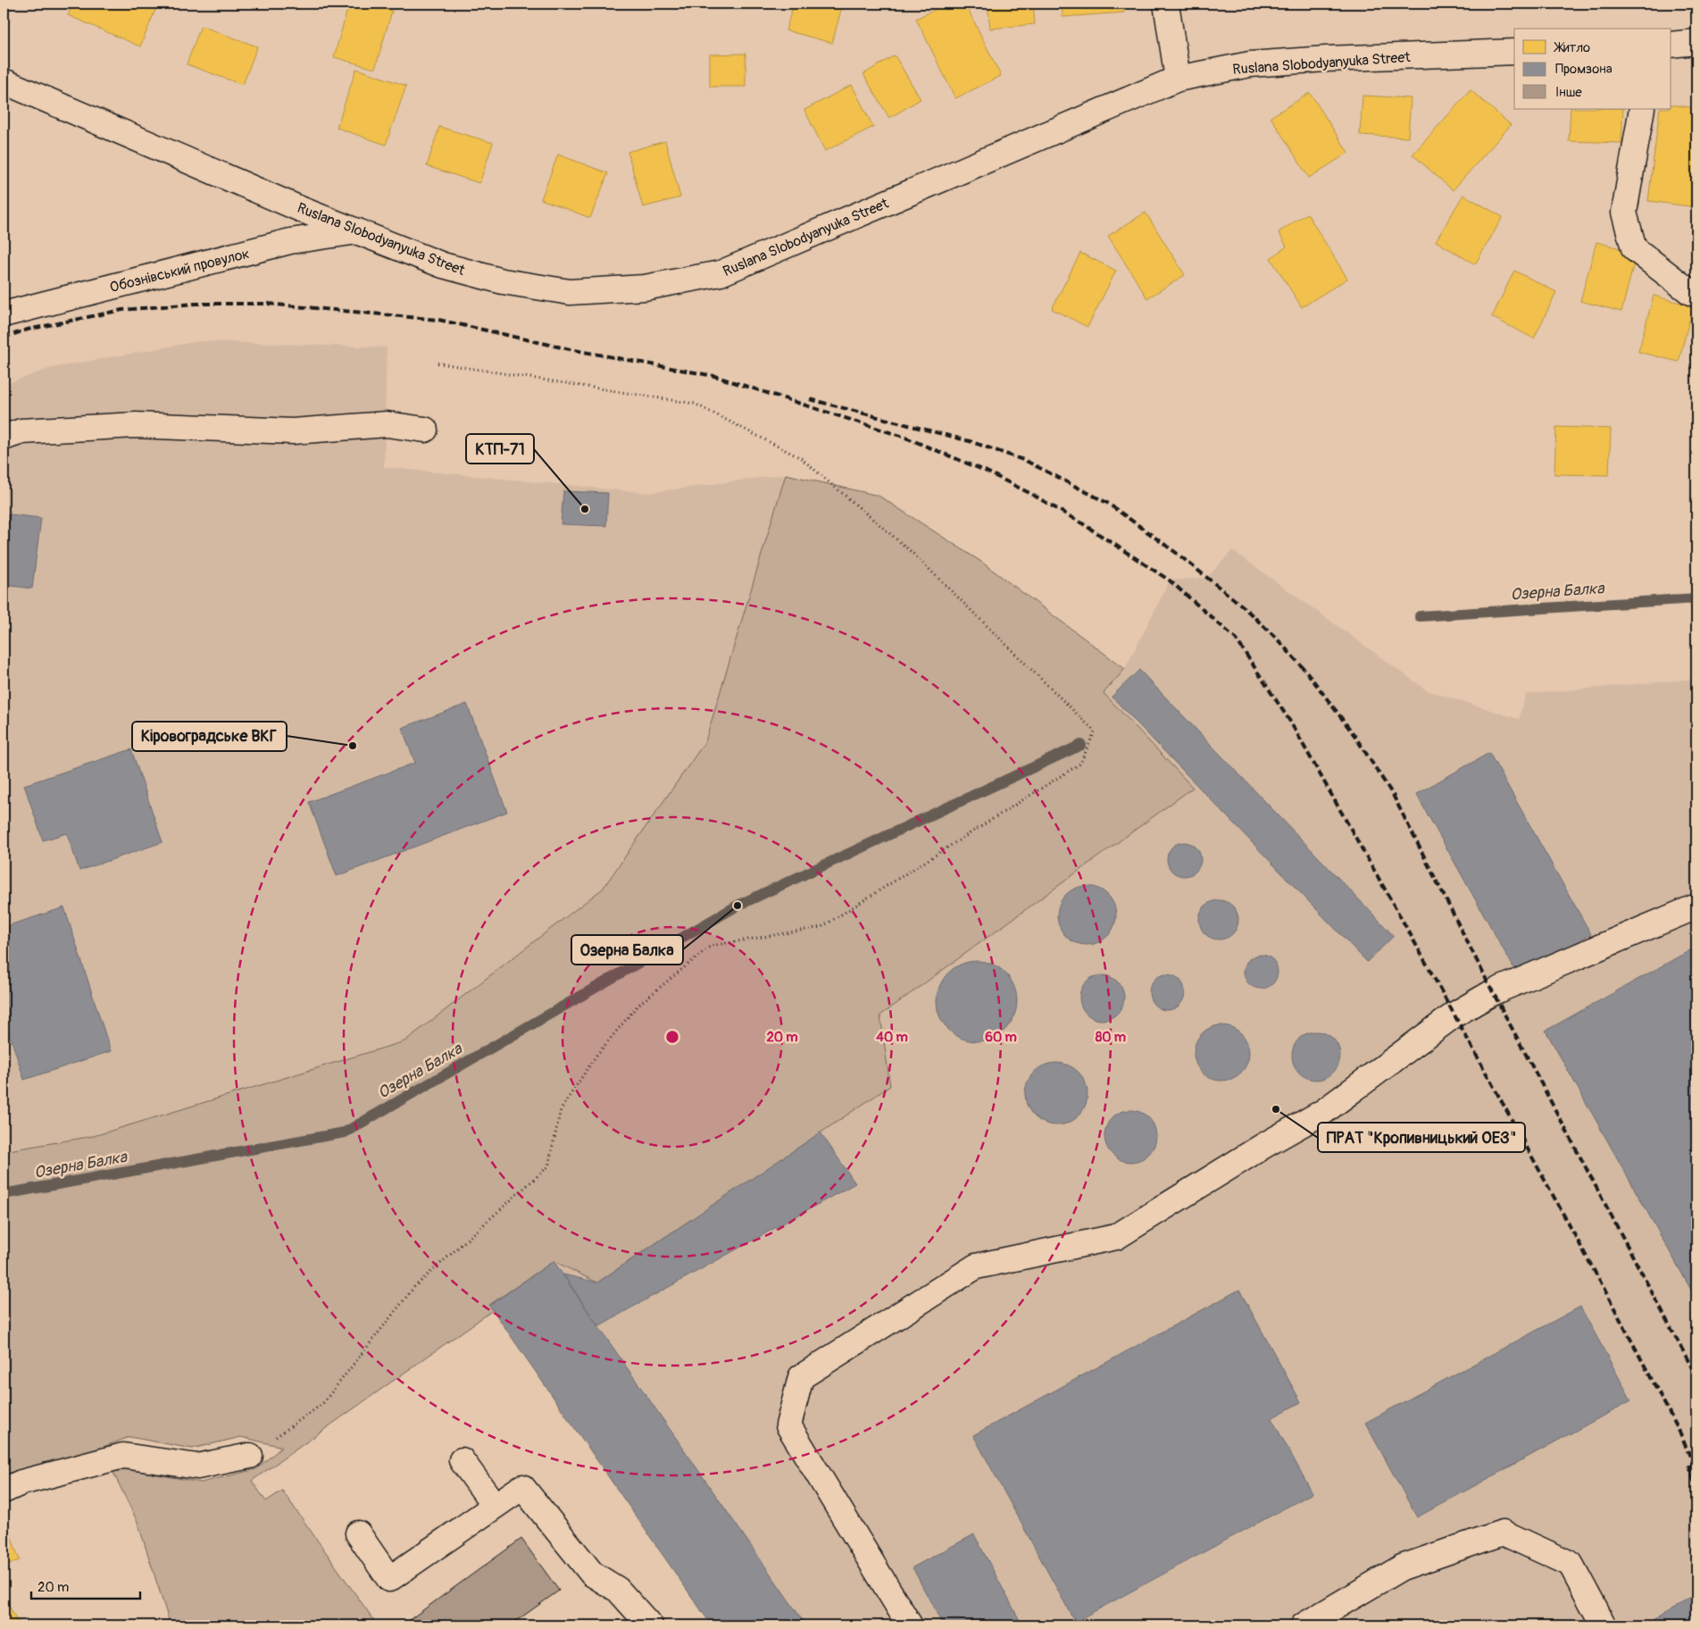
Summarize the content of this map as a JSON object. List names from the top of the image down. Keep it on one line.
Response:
{"streets":{"main road":["Ruslana Slobodyanyuka Street","Обознівський провулок"]},"crossings":[["Ruslana Slobodyanyuka Street","Обознівський провулок"]],"water":["Озерна Балка"],"places":["КТП-71","Кіровоградське ВКГ","Озерна Балка","ПРАТ \"Кропивницький ОЕЗ\""],"legend":["Житло","Промзона","Інше"],"scale_bar":"20 m","rings":["20 m","40 m","60 m","80 m"]}
